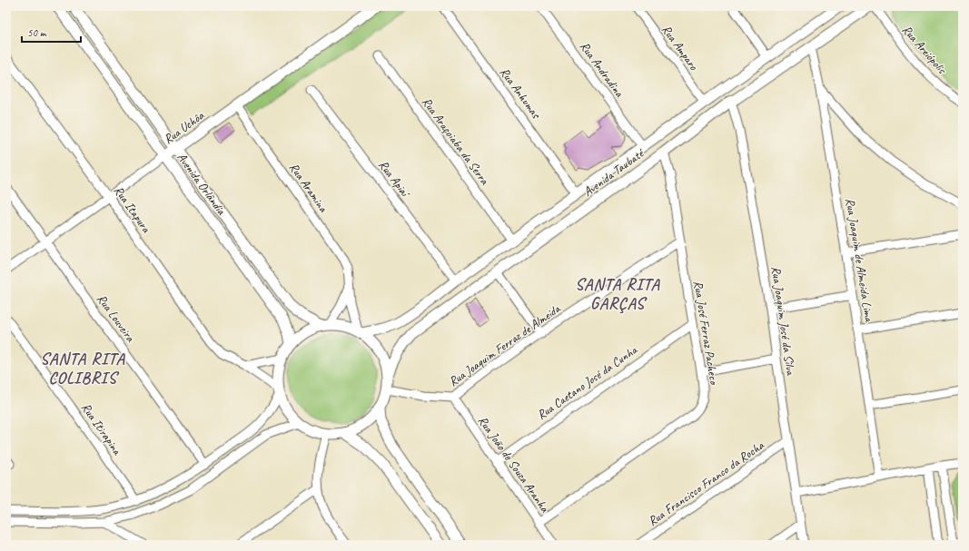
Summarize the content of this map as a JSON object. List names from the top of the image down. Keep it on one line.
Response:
{"streets":{"street":["Rua Amparo","Rua Areiópolis","Rua Andradina","Rua Anhumas","Rua Uchôa","Rua Araçoiaba da Serra","Avenida Taubaté","Rua Apiaí","Avenida Orlândia","Rua Aramina","Rua Itapura","Rua Joaquim de Almeida Lima","Rua Louveira","Rua Joaquim José da Silva","Rua José Ferraz Pacheco","Rua Joaquim Ferraz de Almeida","Rua Caetano José da Cunha","Rua Itirapina","Rua João de Souza Aranha","Rua Francisco Franco da Rocha"]},"crossings":[["Rua Amparo","Avenida Taubaté"],["Rua Andradina","Avenida Taubaté"],["Rua Anhumas","Avenida Taubaté"],["Rua Uchôa","Avenida Orlândia"],["Rua Uchôa","Rua Aramina"],["Rua Uchôa","Rua Itapura"],["Rua Uchôa","Rua Louveira"],["Rua Araçoiaba da Serra","Avenida Taubaté"],["Avenida Taubaté","Rua Apiaí"],["Avenida Taubaté","Avenida Orlândia"],["Avenida Taubaté","Rua Aramina"],["Avenida Taubaté","Rua Itapura"],["Avenida Taubaté","Rua Joaquim de Almeida Lima"],["Avenida Taubaté","Rua Joaquim José da Silva"],["Avenida Taubaté","Rua José Ferraz Pacheco"],["Avenida Taubaté","Rua Joaquim Ferraz de Almeida"],["Avenida Orlândia","Rua Aramina"],["Avenida Orlândia","Rua Itapura"],["Avenida Orlândia","Rua Joaquim Ferraz de Almeida"],["Rua Aramina","Rua Itapura"],["Rua Aramina","Rua Joaquim Ferraz de Almeida"],["Rua Itapura","Rua Joaquim Ferraz de Almeida"],["Rua Joaquim José da Silva","Rua Francisco Franco da Rocha"],["Rua José Ferraz Pacheco","Rua Joaquim Ferraz de Almeida"],["Rua José Ferraz Pacheco","Rua Caetano José da Cunha"],["Rua José Ferraz Pacheco","Rua João de Souza Aranha"],["Rua Joaquim Ferraz de Almeida","Rua João de Souza Aranha"],["Rua Caetano José da Cunha","Rua João de Souza Aranha"]],"districts":["SANTA RITA GARÇAS","SANTA RITA COLIBRIS"],"scale_bar":"50 m"}
